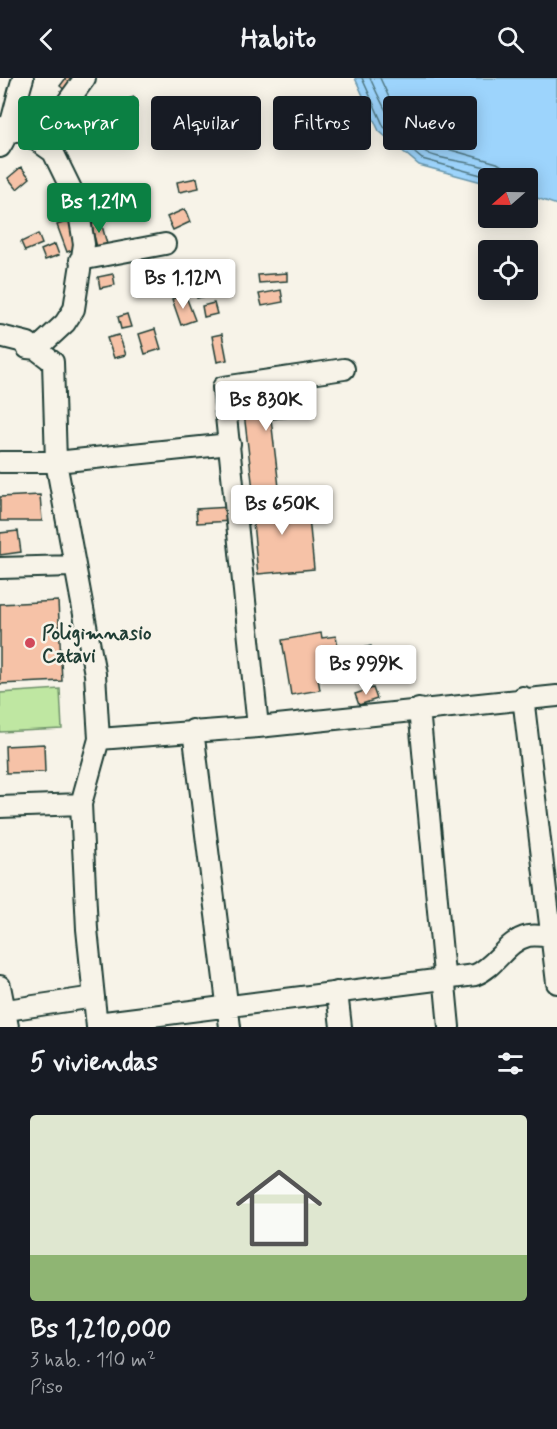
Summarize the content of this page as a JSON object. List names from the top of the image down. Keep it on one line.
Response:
{"places":["Poligimnasio Catavi"],"north":"left","page":{"header":"Habito","chip":["Comprar","Alquilar","Filtros","Nuevo"],"price":["Bs 1.21M","Bs 1.12M","Bs 830K","Bs 650K","Bs 999K"],"heading":"5 viviendas","list":[{"name":"Bs 1,210,000","note":"3 hab. · 110 m² · Piso"}]}}
